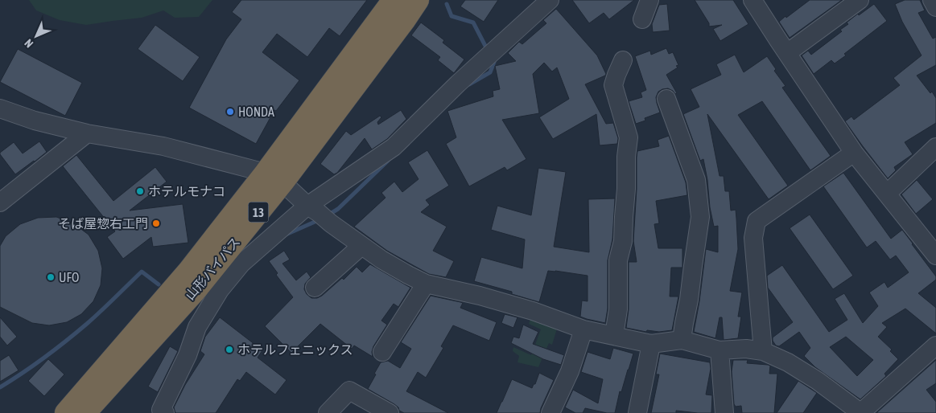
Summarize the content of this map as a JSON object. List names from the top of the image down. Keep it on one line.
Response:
{"streets":{"highway":["13","山形バイパス"]},"places":["HONDA","ホテルモナコ","そば屋惣右工門","UFO","ホテルフェニックス"],"north":"bottom left"}
